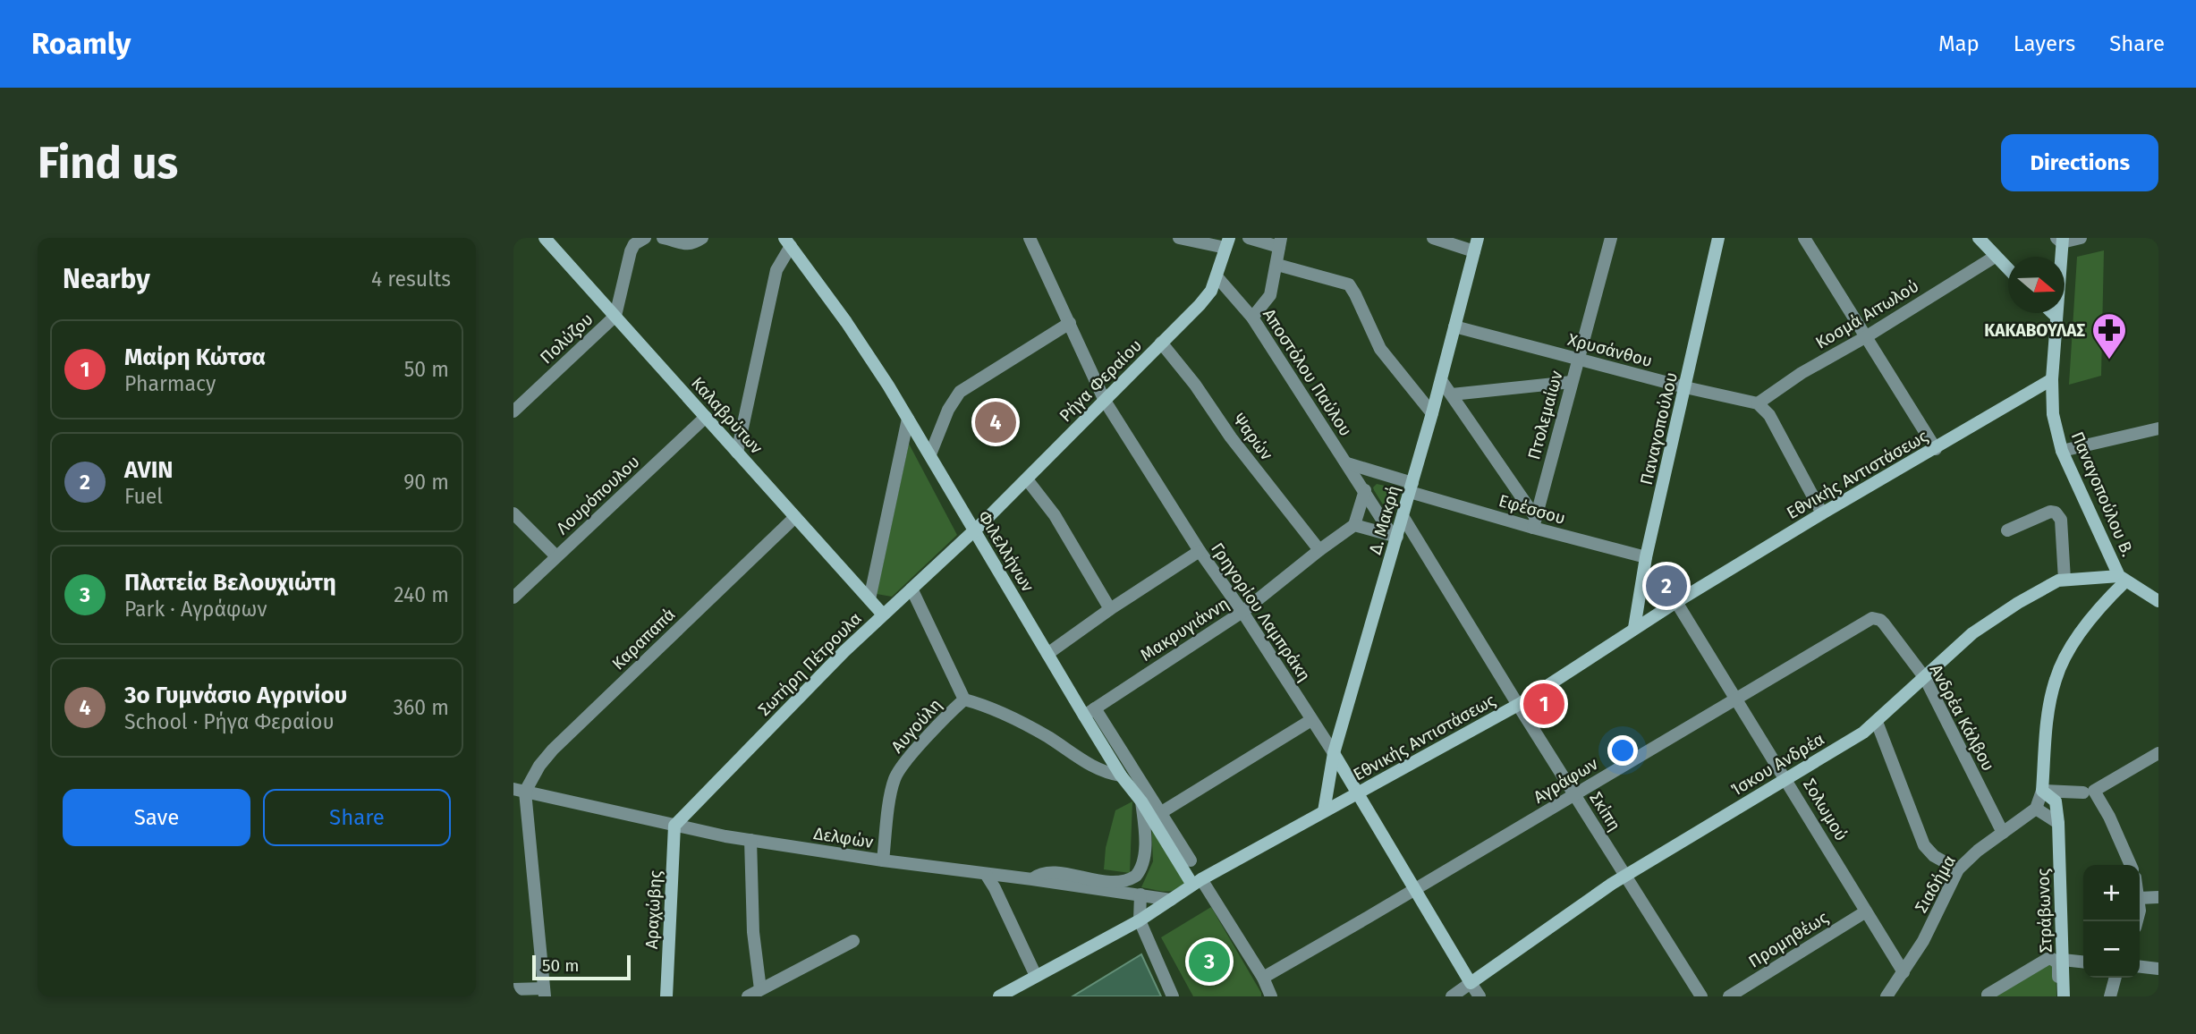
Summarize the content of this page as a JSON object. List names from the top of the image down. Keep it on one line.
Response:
{"streets":{"street":["Κοσμά Αιτωλού","Πολύζου","Χρυσάνθου","Αποστόλου Παύλου","Ρήγα Φεραίου","Καλαβρύτων","Πτολεμαίων","Παναγοπούλου","Ψαρών","Εθνικής Αντιστάσεως","Παναγοπούλου Β.","Λουρόπουλου","Εφέσσου","Δ. Μακρή","Φιλελλήνων","Γρηγορίου Λαμπράκη","Μακρυγιάννη","Καραπαπά","Σωτήρη Πέτρουλα","Ανδρέα Κάλβου","Αυγούλη","Ίσκου Ανδρέα","Αγράφων","Σολωμού","Σκίπη","Δελφών","Σιαδήμα","Αραχώβης","Στράβωνος","Προμηθέως"]},"crossings":[["Κοσμά Αιτωλού","Χρυσάνθου"],["Πολύζου","Καλαβρύτων"],["Χρυσάνθου","Πτολεμαίων"],["Χρυσάνθου","Παναγοπούλου"],["Χρυσάνθου","Δ. Μακρή"],["Αποστόλου Παύλου","Ρήγα Φεραίου"],["Αποστόλου Παύλου","Εφέσσου"],["Αποστόλου Παύλου","Δ. Μακρή"],["Ρήγα Φεραίου","Ψαρών"],["Ρήγα Φεραίου","Φιλελλήνων"],["Ρήγα Φεραίου","Γρηγορίου Λαμπράκη"],["Ρήγα Φεραίου","Σωτήρη Πέτρουλα"],["Καλαβρύτων","Λουρόπουλου"],["Καλαβρύτων","Καραπαπά"],["Καλαβρύτων","Σωτήρη Πέτρουλα"],["Πτολεμαίων","Εφέσσου"],["Παναγοπούλου","Εθνικής Αντιστάσεως"],["Παναγοπούλου","Εφέσσου"],["Ψαρών","Μακρυγιάννη"],["Εθνικής Αντιστάσεως","Παναγοπούλου Β."],["Εθνικής Αντιστάσεως","Δ. Μακρή"],["Εθνικής Αντιστάσεως","Φιλελλήνων"],["Εθνικής Αντιστάσεως","Γρηγορίου Λαμπράκη"],["Εθνικής Αντιστάσεως","Σολωμού"],["Εθνικής Αντιστάσεως","Σκίπη"],["Εθνικής Αντιστάσεως","Δελφών"],["Παναγοπούλου Β.","Ίσκου Ανδρέα"],["Εφέσσου","Δ. Μακρή"],["Δ. Μακρή","Γρηγορίου Λαμπράκη"],["Δ. Μακρή","Σκίπη"],["Φιλελλήνων","Μακρυγιάννη"],["Φιλελλήνων","Σωτήρη Πέτρουλα"],["Γρηγορίου Λαμπράκη","Μακρυγιάννη"],["Γρηγορίου Λαμπράκη","Ίσκου Ανδρέα"],["Γρηγορίου Λαμπράκη","Αγράφων"],["Καραπαπά","Δελφών"],["Σωτήρη Πέτρουλα","Αυγούλη"],["Σωτήρη Πέτρουλα","Δελφών"],["Σωτήρη Πέτρουλα","Αραχώβης"],["Ανδρέα Κάλβου","Ίσκου Ανδρέα"],["Ανδρέα Κάλβου","Αγράφων"],["Ανδρέα Κάλβου","Σιαδήμα"],["Αυγούλη","Δελφών"],["Ίσκου Ανδρέα","Σολωμού"],["Ίσκου Ανδρέα","Σκίπη"],["Αγράφων","Σολωμού"],["Αγράφων","Σκίπη"],["Σολωμού","Σιαδήμα"],["Σολωμού","Προμηθέως"],["Δελφών","Αραχώβης"]],"places":{"pharmacy":["ΚΑΚΑΒΟΥΛΑΣ"]},"scale_bar":"50 m","north":"right","page":{"header":"Roamly","nav":["Map","Layers","Share"],"buttons":["Directions",["Save","Share"]],"title":"Find us","heading":["Nearby","4 results"],"list":[{"mark":"1","name":"Μαίρη Κώτσα","note":"Pharmacy","value":"50 m"},{"mark":"2","name":"AVIN","note":"Fuel","value":"90 m"},{"mark":"3","name":"Πλατεία Βελουχιώτη","note":"Park · Αγράφων","value":"240 m"},{"mark":"4","name":"3ο Γυμνάσιο Αγρινίου","note":"School · Ρήγα Φεραίου","value":"360 m"}],"pins":["4","2","1","3"],"map_buttons":["+","−"],"scale":"50 m"}}
